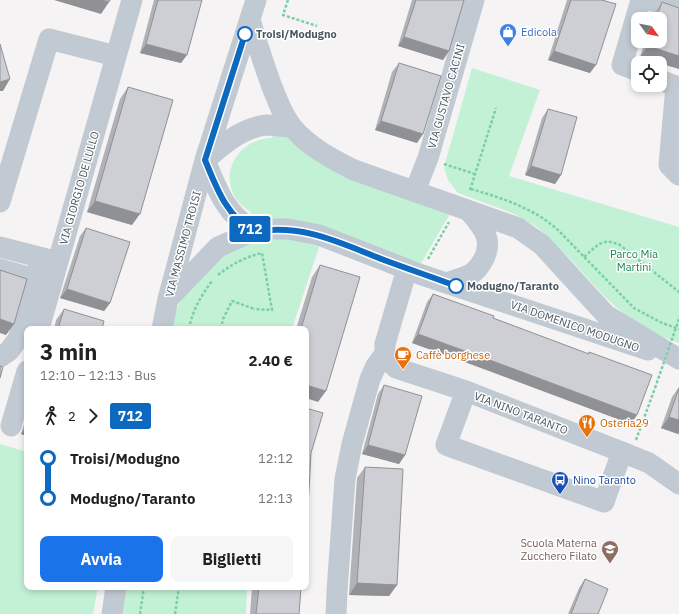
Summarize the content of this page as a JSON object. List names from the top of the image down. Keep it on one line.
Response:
{"streets":{"street":["VIA GUSTAVO CACINI","VIA GIORGIO DE LULLO","VIA MASSIMO TROISI","VIA DOMENICO MODUGNO","VIA NINO TARANTO"]},"crossings":[["VIA GUSTAVO CACINI","VIA DOMENICO MODUGNO"],["VIA MASSIMO TROISI","VIA DOMENICO MODUGNO"]],"parks":["Parco Mia Martini"],"places":{"other":["Troisi/Modugno","Modugno/Taranto"],"shop":["Edicola"],"cafe":["Caffè borghese"],"restaurant":["Osteria29"],"bus stop":["Nino Taranto"],"school or university":["Scuola Materna Zucchero Filato"]},"lines":["bus line 712"],"north":"bottom right","page":{"on_map":"712","heading":["3 min","12:10 – 12:13 · Bus","2.40 €"],"legs":["2","712"],"list":[{"name":"Troisi/Modugno","value":"12:12"},{"name":"Modugno/Taranto","value":"12:13"}],"buttons":["Avvia","Biglietti"]}}
